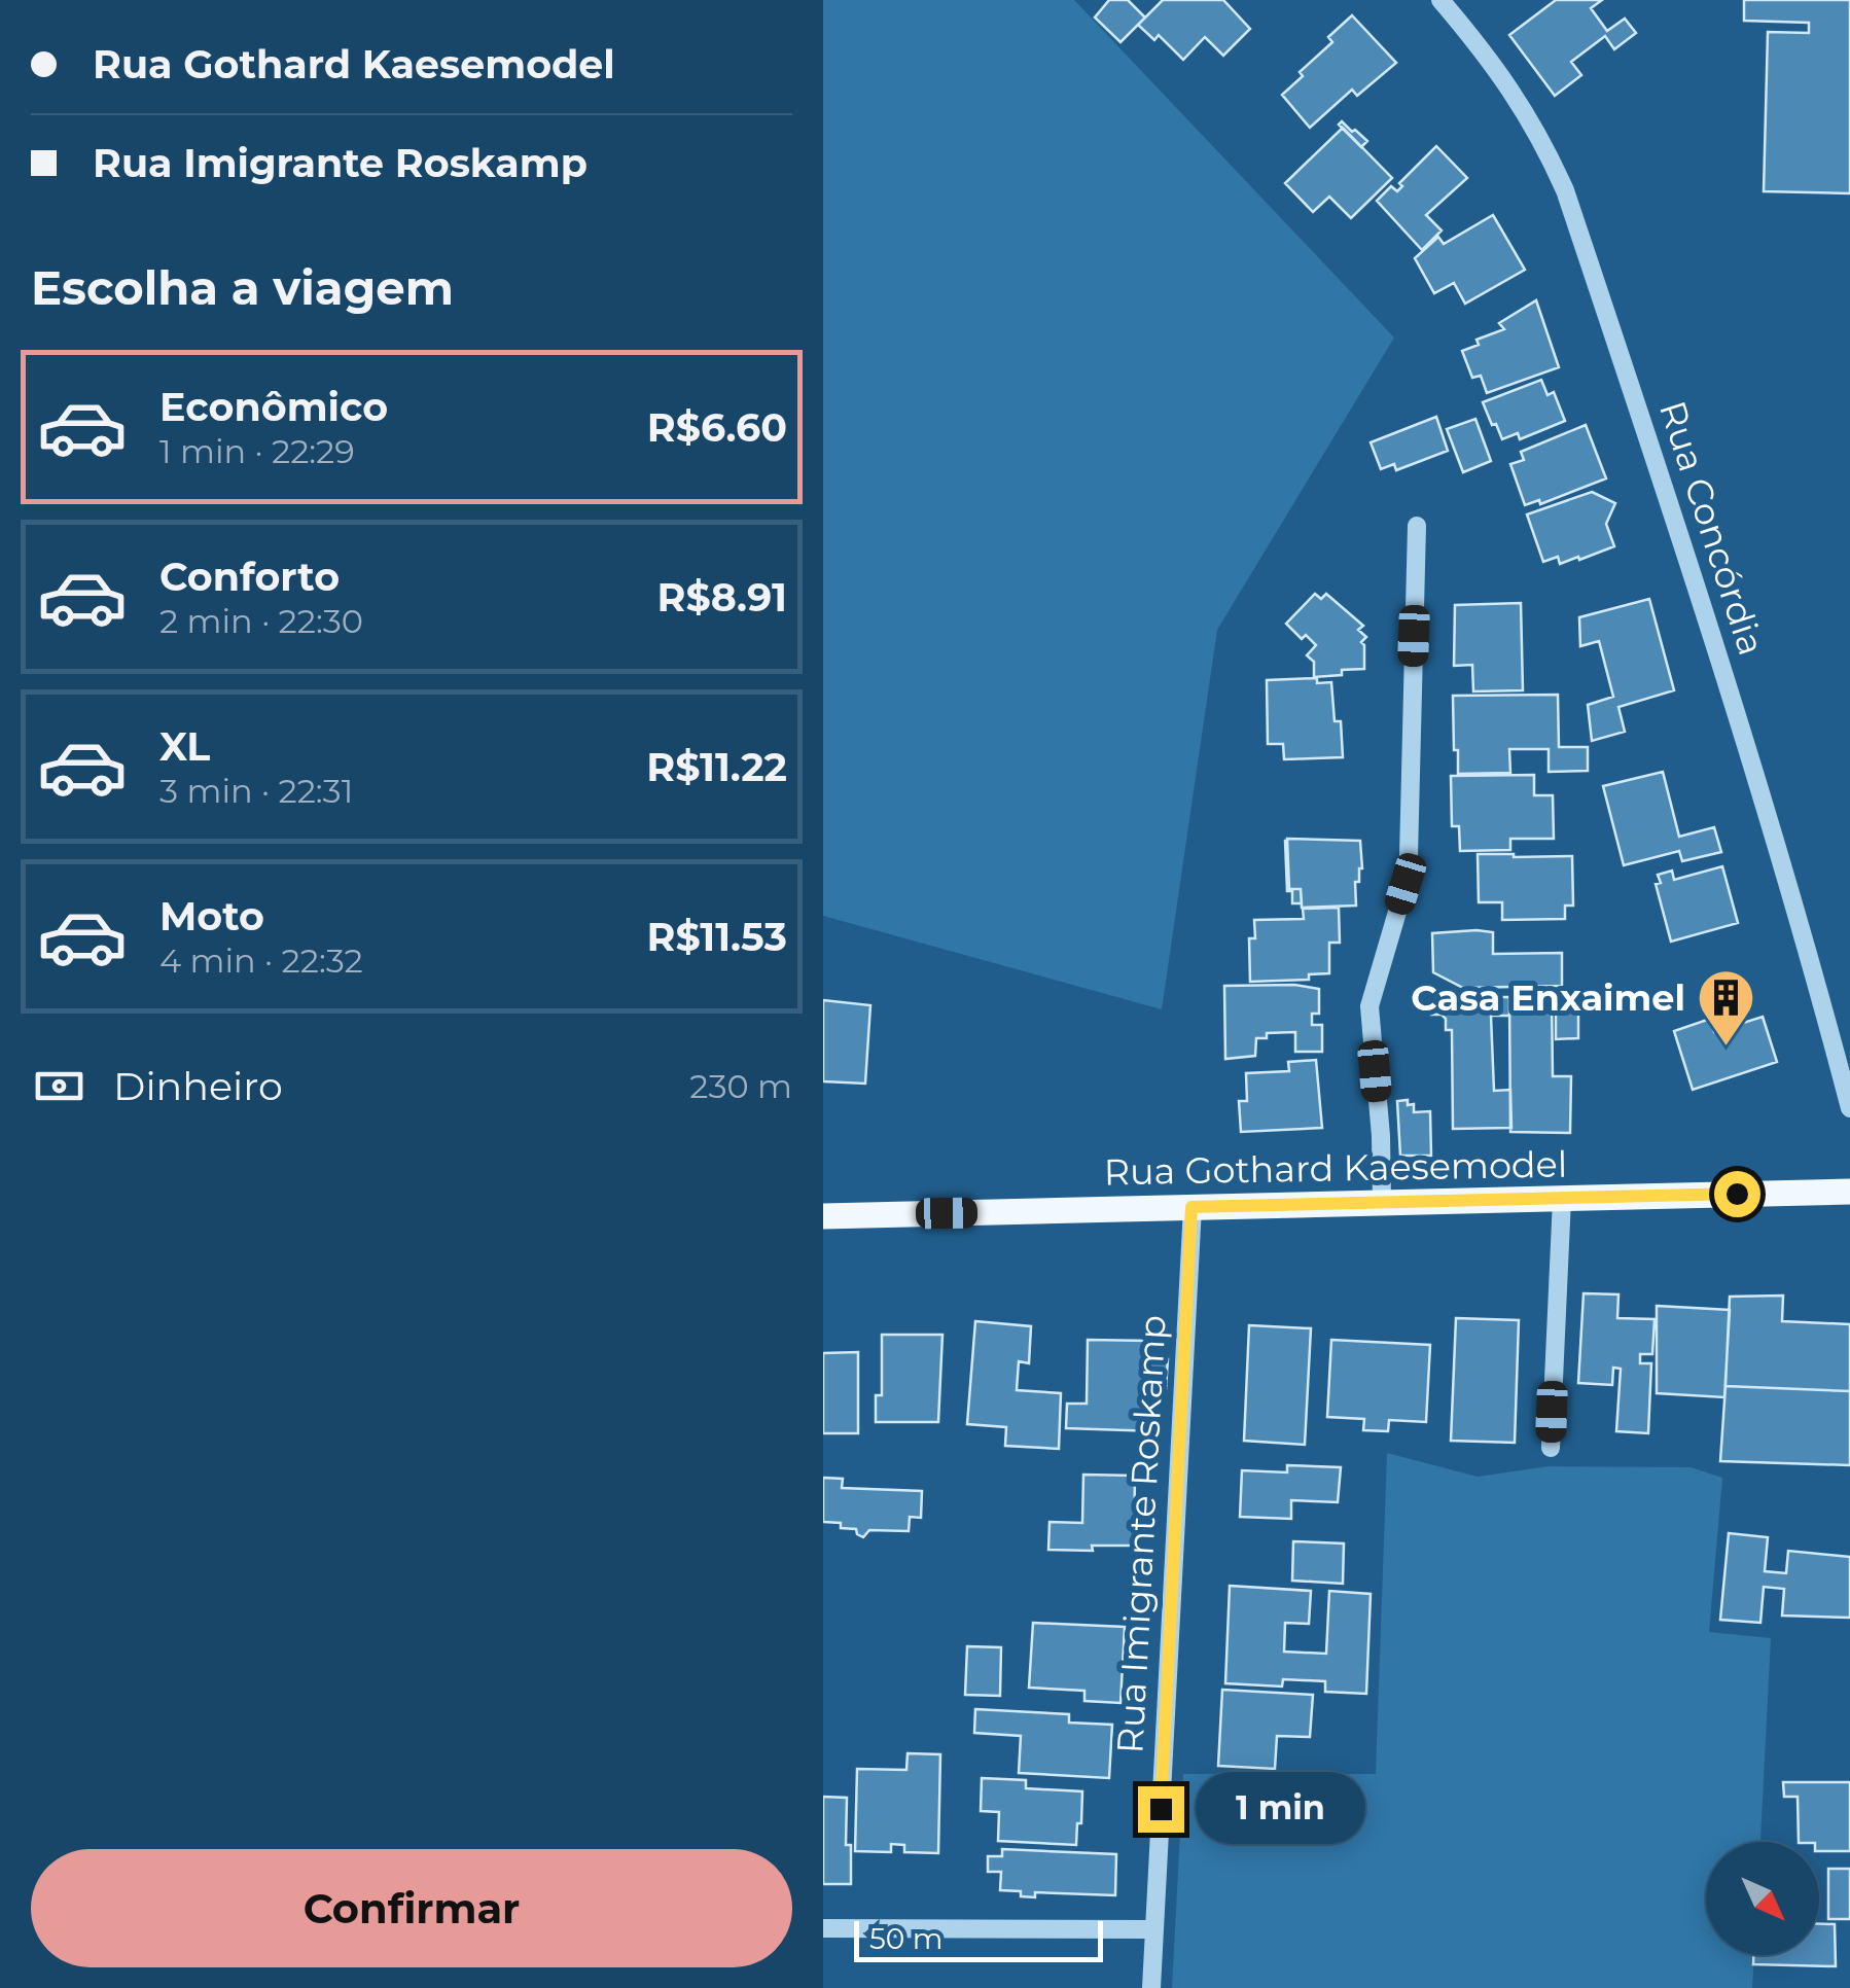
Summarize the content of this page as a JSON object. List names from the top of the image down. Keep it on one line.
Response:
{"streets":{"main road":["Rua Gothard Kaesemodel"],"street":["Rua Concórdia","Rua Imigrante Roskamp"]},"crossings":[["Rua Gothard Kaesemodel","Rua Imigrante Roskamp"]],"places":{"building":["Casa Enxaimel"]},"scale_bar":"50 m","north":"bottom right","page":{"banner":["Rua Gothard Kaesemodel","Rua Imigrante Roskamp"],"heading":"Escolha a viagem","list":[{"name":"Econômico","note":"1 min · 22:29","value":"R$6.60"},{"name":"Conforto","note":"2 min · 22:30","value":"R$8.91"},{"name":"XL","note":"3 min · 22:31","value":"R$11.22"},{"name":"Moto","note":"4 min · 22:32","value":"R$11.53"}],"pay":["Dinheiro","230 m"],"bubble":"1 min","buttons":"Confirmar","scale":"50 m"}}
